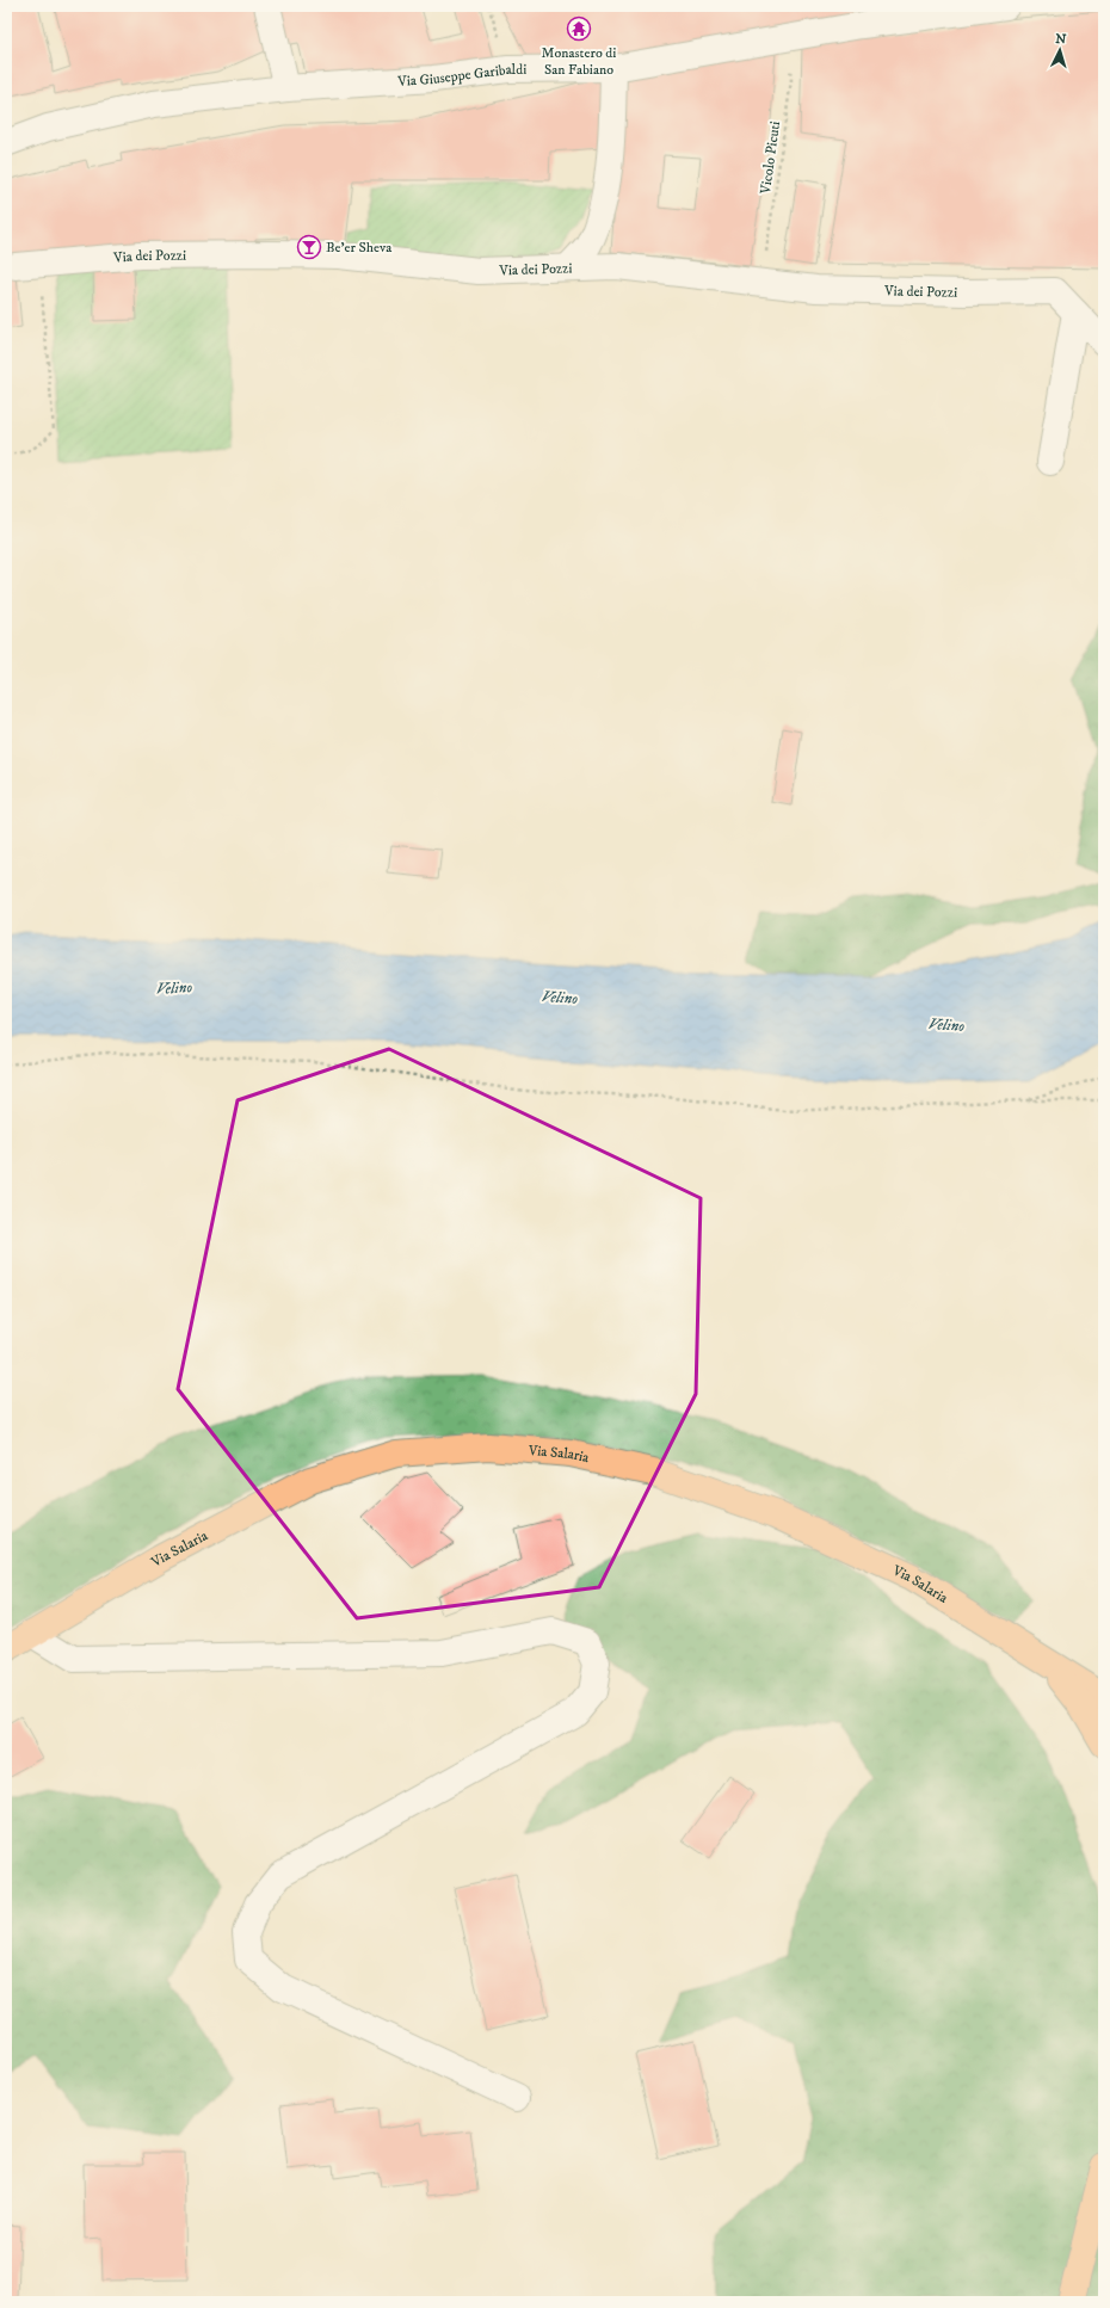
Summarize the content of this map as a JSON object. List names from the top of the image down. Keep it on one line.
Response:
{"streets":{"main road":["Via Salaria"],"street":["Via Giuseppe Garibaldi","Via dei Pozzi"],"path":["Vicolo Picuti"]},"crossings":[["Via Giuseppe Garibaldi","Vicolo Picuti"],["Vicolo Picuti","Via dei Pozzi"]],"water":["Velino"],"places":{"temple":["Monastero di San Fabiano"],"bar":["Be'er Sheva"]},"north":"top"}
